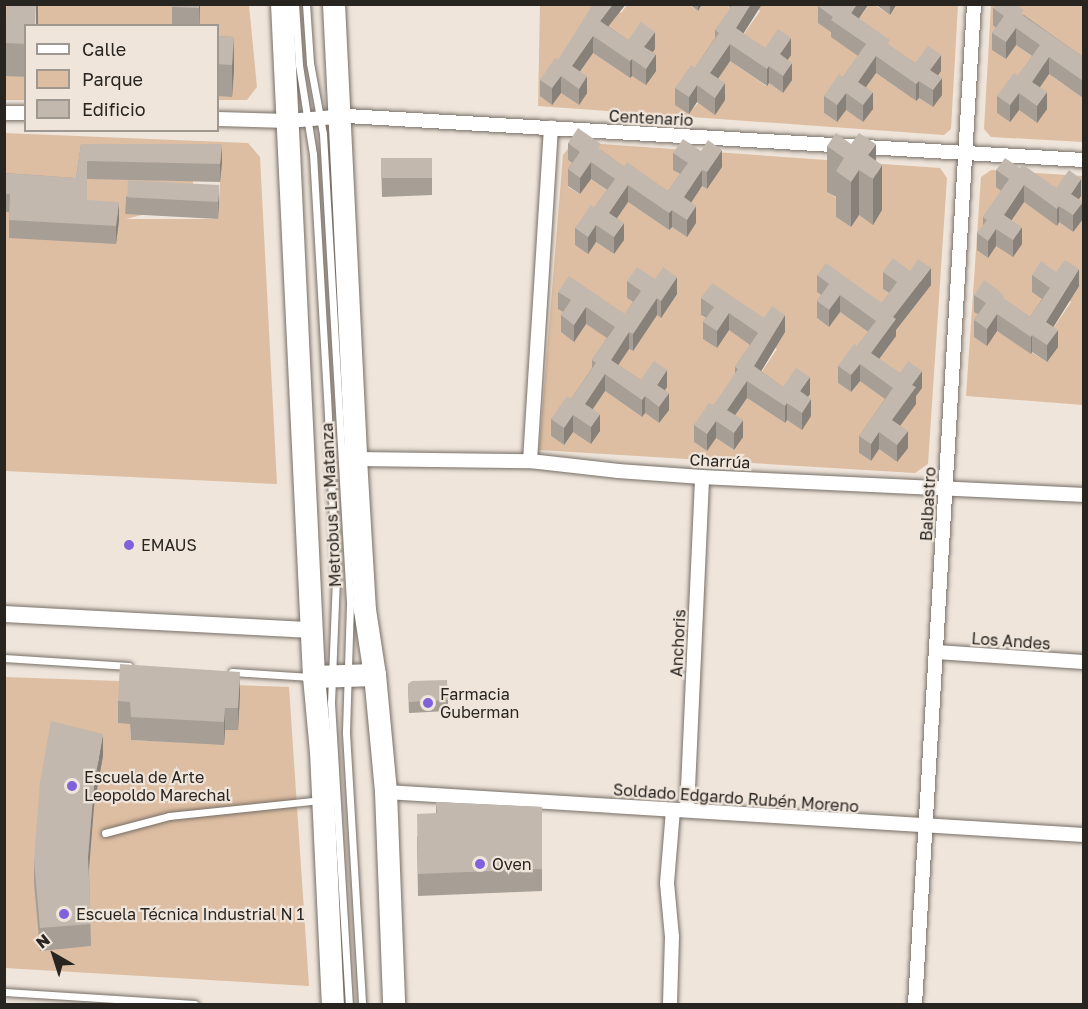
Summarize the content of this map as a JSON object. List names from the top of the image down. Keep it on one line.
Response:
{"streets":{"street":["Centenario","Charrúa","Balbastro","Los Andes","Anchoris","Soldado Edgardo Rubén Moreno"],"lane":["Metrobus La Matanza"]},"crossings":[["Centenario","Balbastro"],["Centenario","Metrobus La Matanza"],["Charrúa","Balbastro"],["Charrúa","Anchoris"],["Balbastro","Los Andes"],["Balbastro","Soldado Edgardo Rubén Moreno"],["Anchoris","Soldado Edgardo Rubén Moreno"]],"places":["EMAUS","Farmacia Guberman","Escuela de Arte Leopoldo Marechal","Oven","Escuela Técnica Industrial N 1"],"legend":["Calle","Parque","Edificio"],"north":"top left"}
